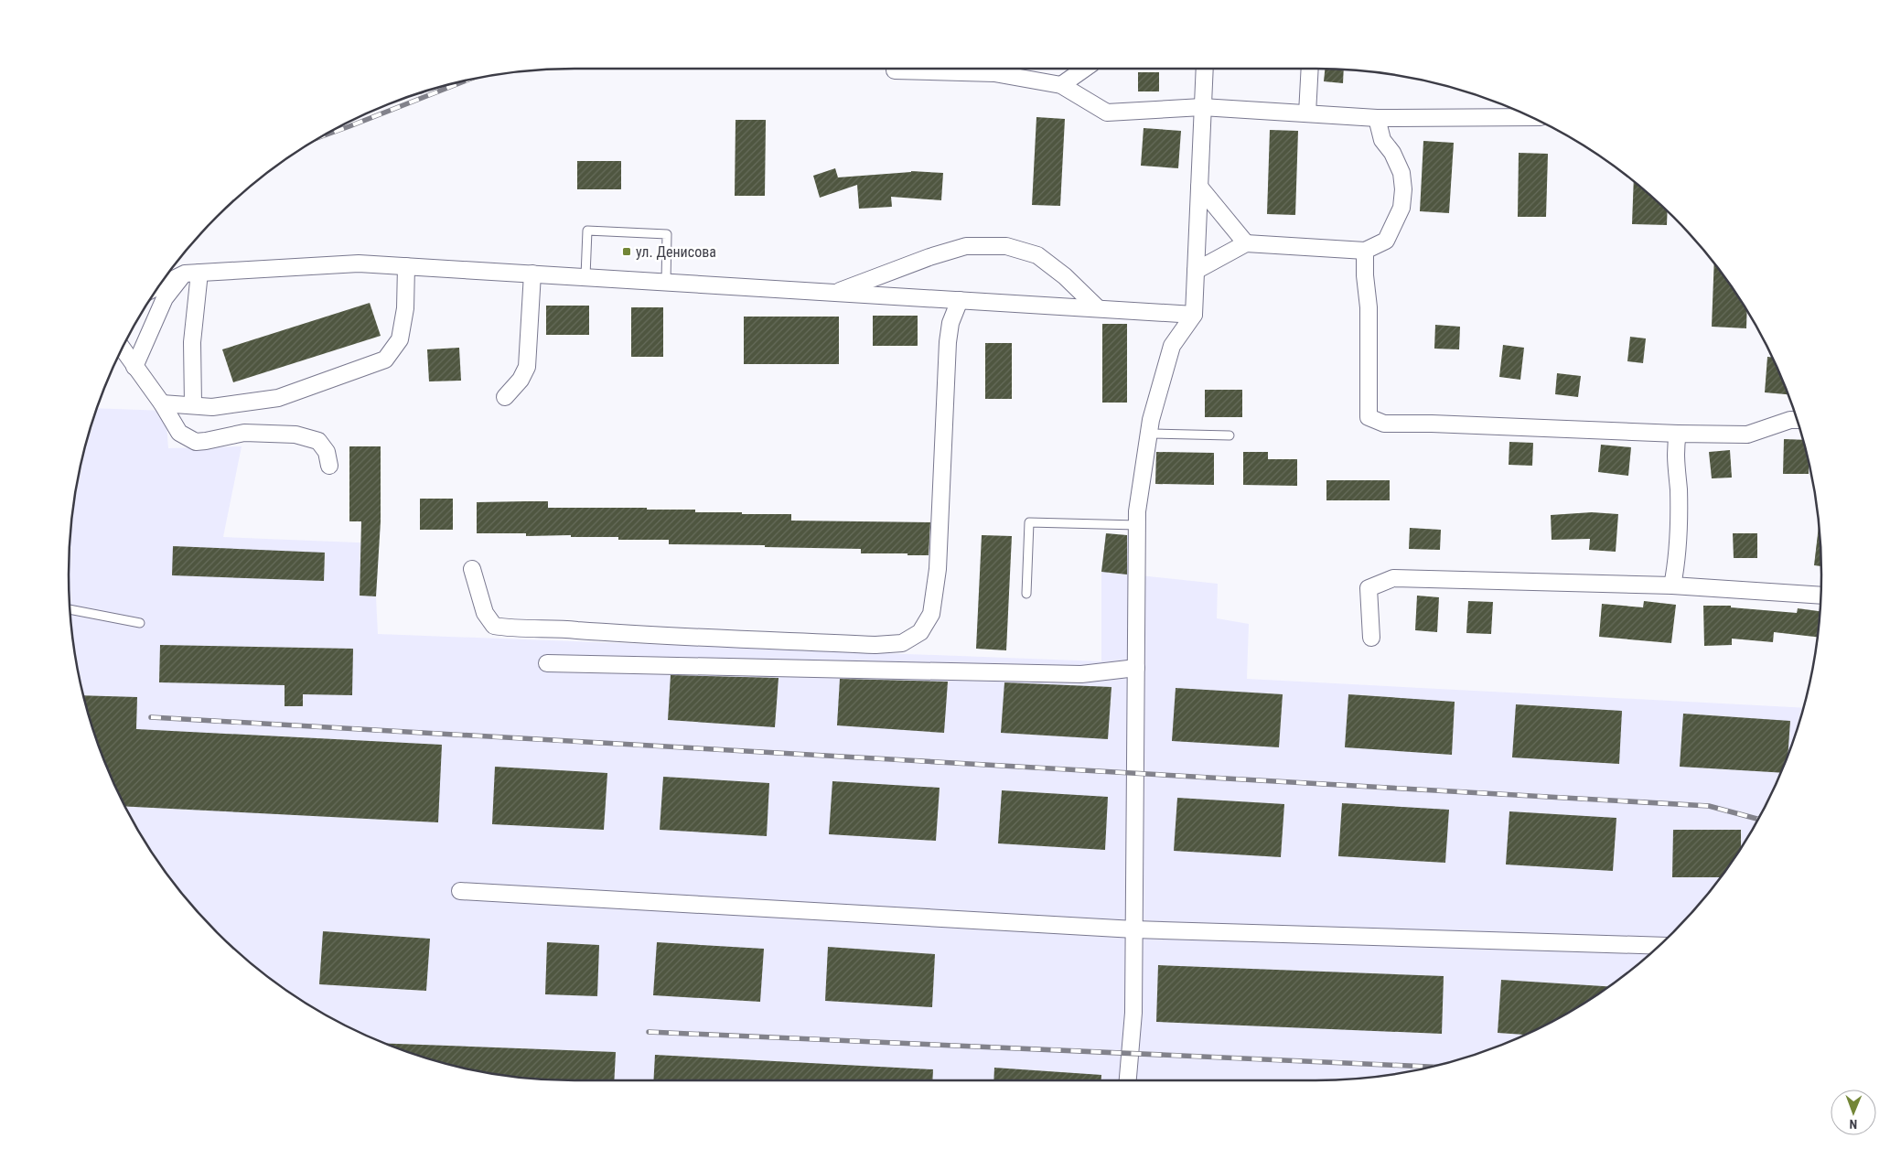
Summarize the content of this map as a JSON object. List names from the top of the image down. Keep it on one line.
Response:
{"places":{"transit":["ул. Денисова"]},"north":"bottom"}
